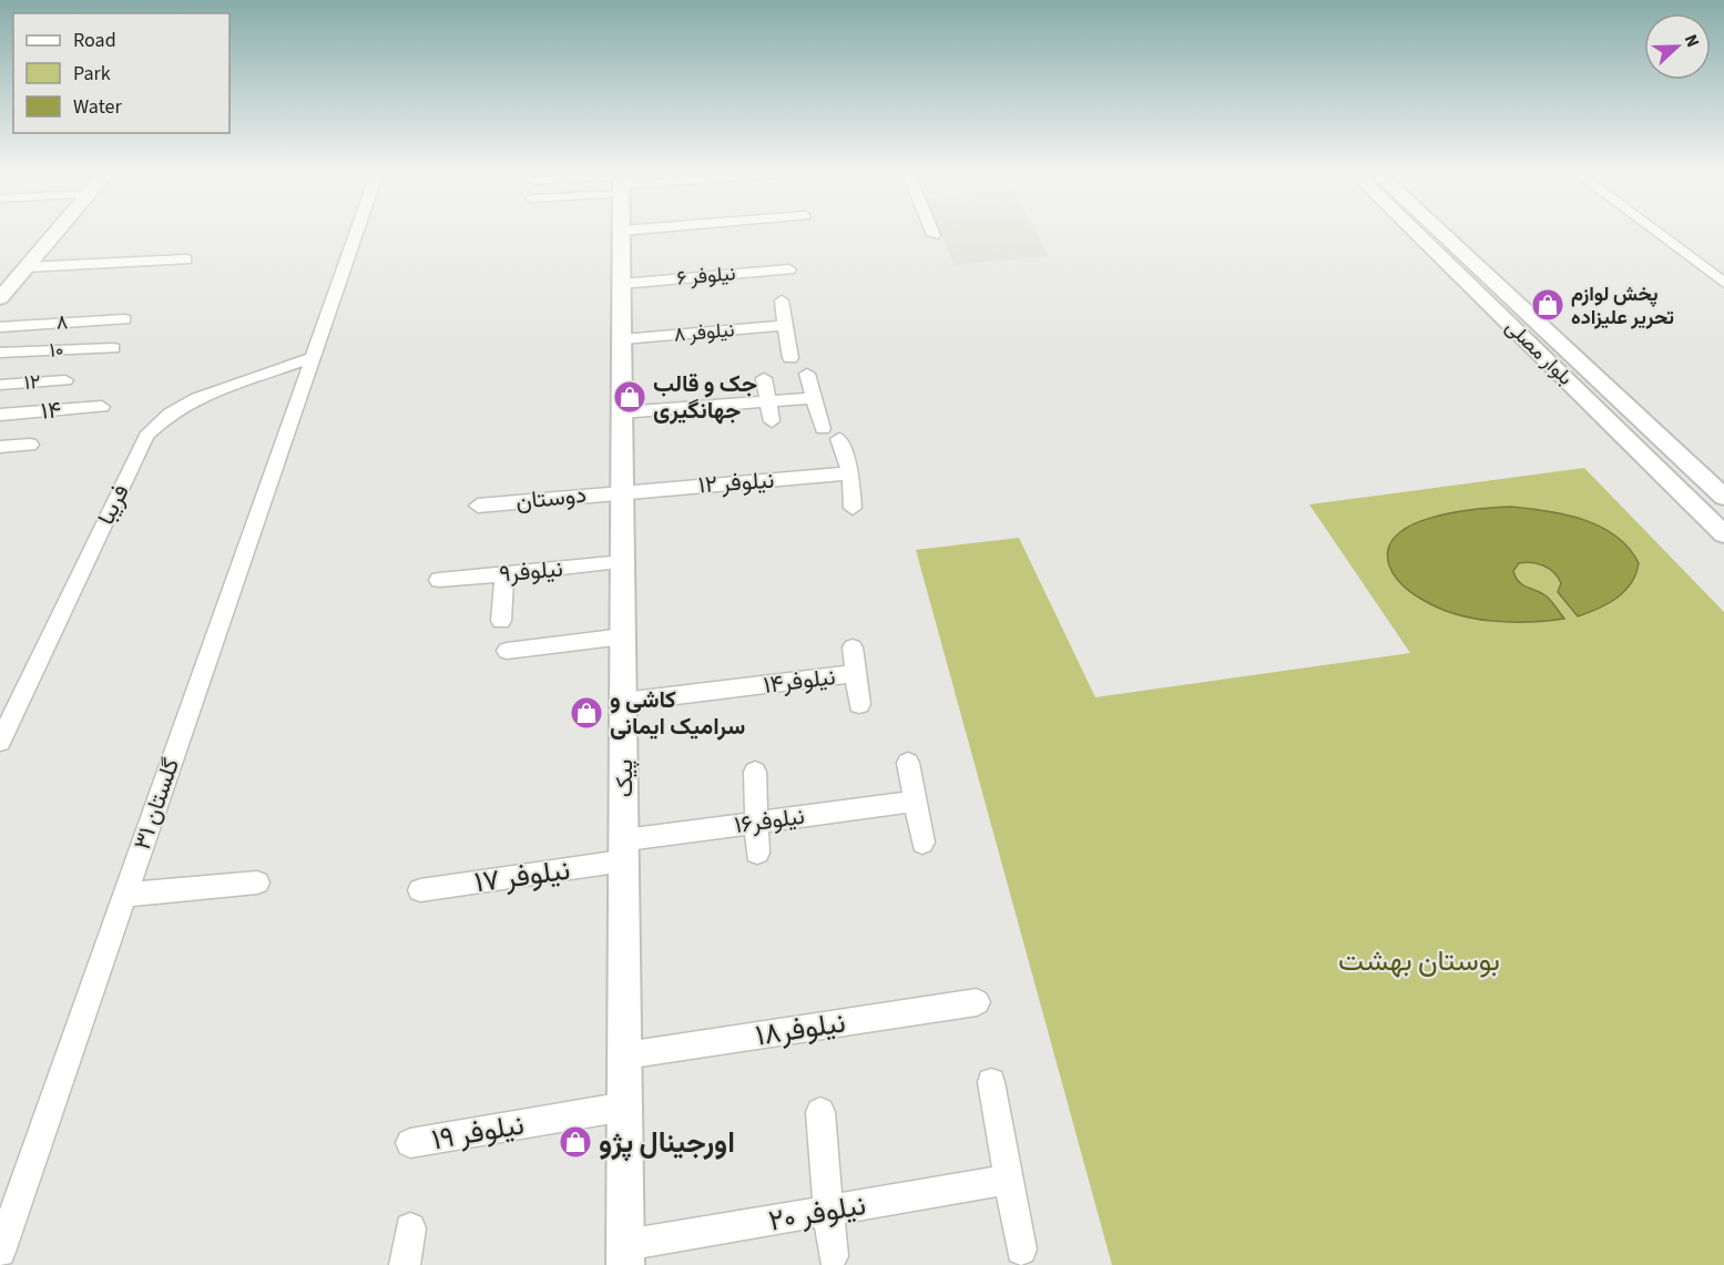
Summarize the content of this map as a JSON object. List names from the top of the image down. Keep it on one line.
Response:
{"streets":{"street":["نیلوفر ۶","۸","نیلوفر ۸","۱۰","بلوار مصلی","۱۲","۱۴","نیلوفر ۱۲","دوستان","فریبا","نیلوفر۹","نیلوفر۱۴","پیک","گلستان ۳۱","نیلوفر۱۶","نیلوفر ۱۷","نیلوفر۱۸","نیلوفر ۱۹","نیلوفر ۲۰"]},"crossings":[["نیلوفر ۶","پیک"],["نیلوفر ۸","پیک"],["نیلوفر ۱۲","دوستان"],["نیلوفر ۱۲","پیک"],["دوستان","پیک"],["فریبا","گلستان ۳۱"],["نیلوفر۹","پیک"],["نیلوفر۱۴","پیک"],["پیک","نیلوفر۱۶"],["پیک","نیلوفر ۱۷"],["پیک","نیلوفر۱۸"],["پیک","نیلوفر ۱۹"],["پیک","نیلوفر ۲۰"],["نیلوفر۱۶","نیلوفر ۱۷"]],"parks":["بوستان بهشت"],"places":{"shop":["پخش لوازم تحریر علیزاده","جک و قالب جهانگیری","کاشی و سرامیک ایمانی","اورجینال پژو"]},"legend":["Road","Park","Water"],"north":"right"}
